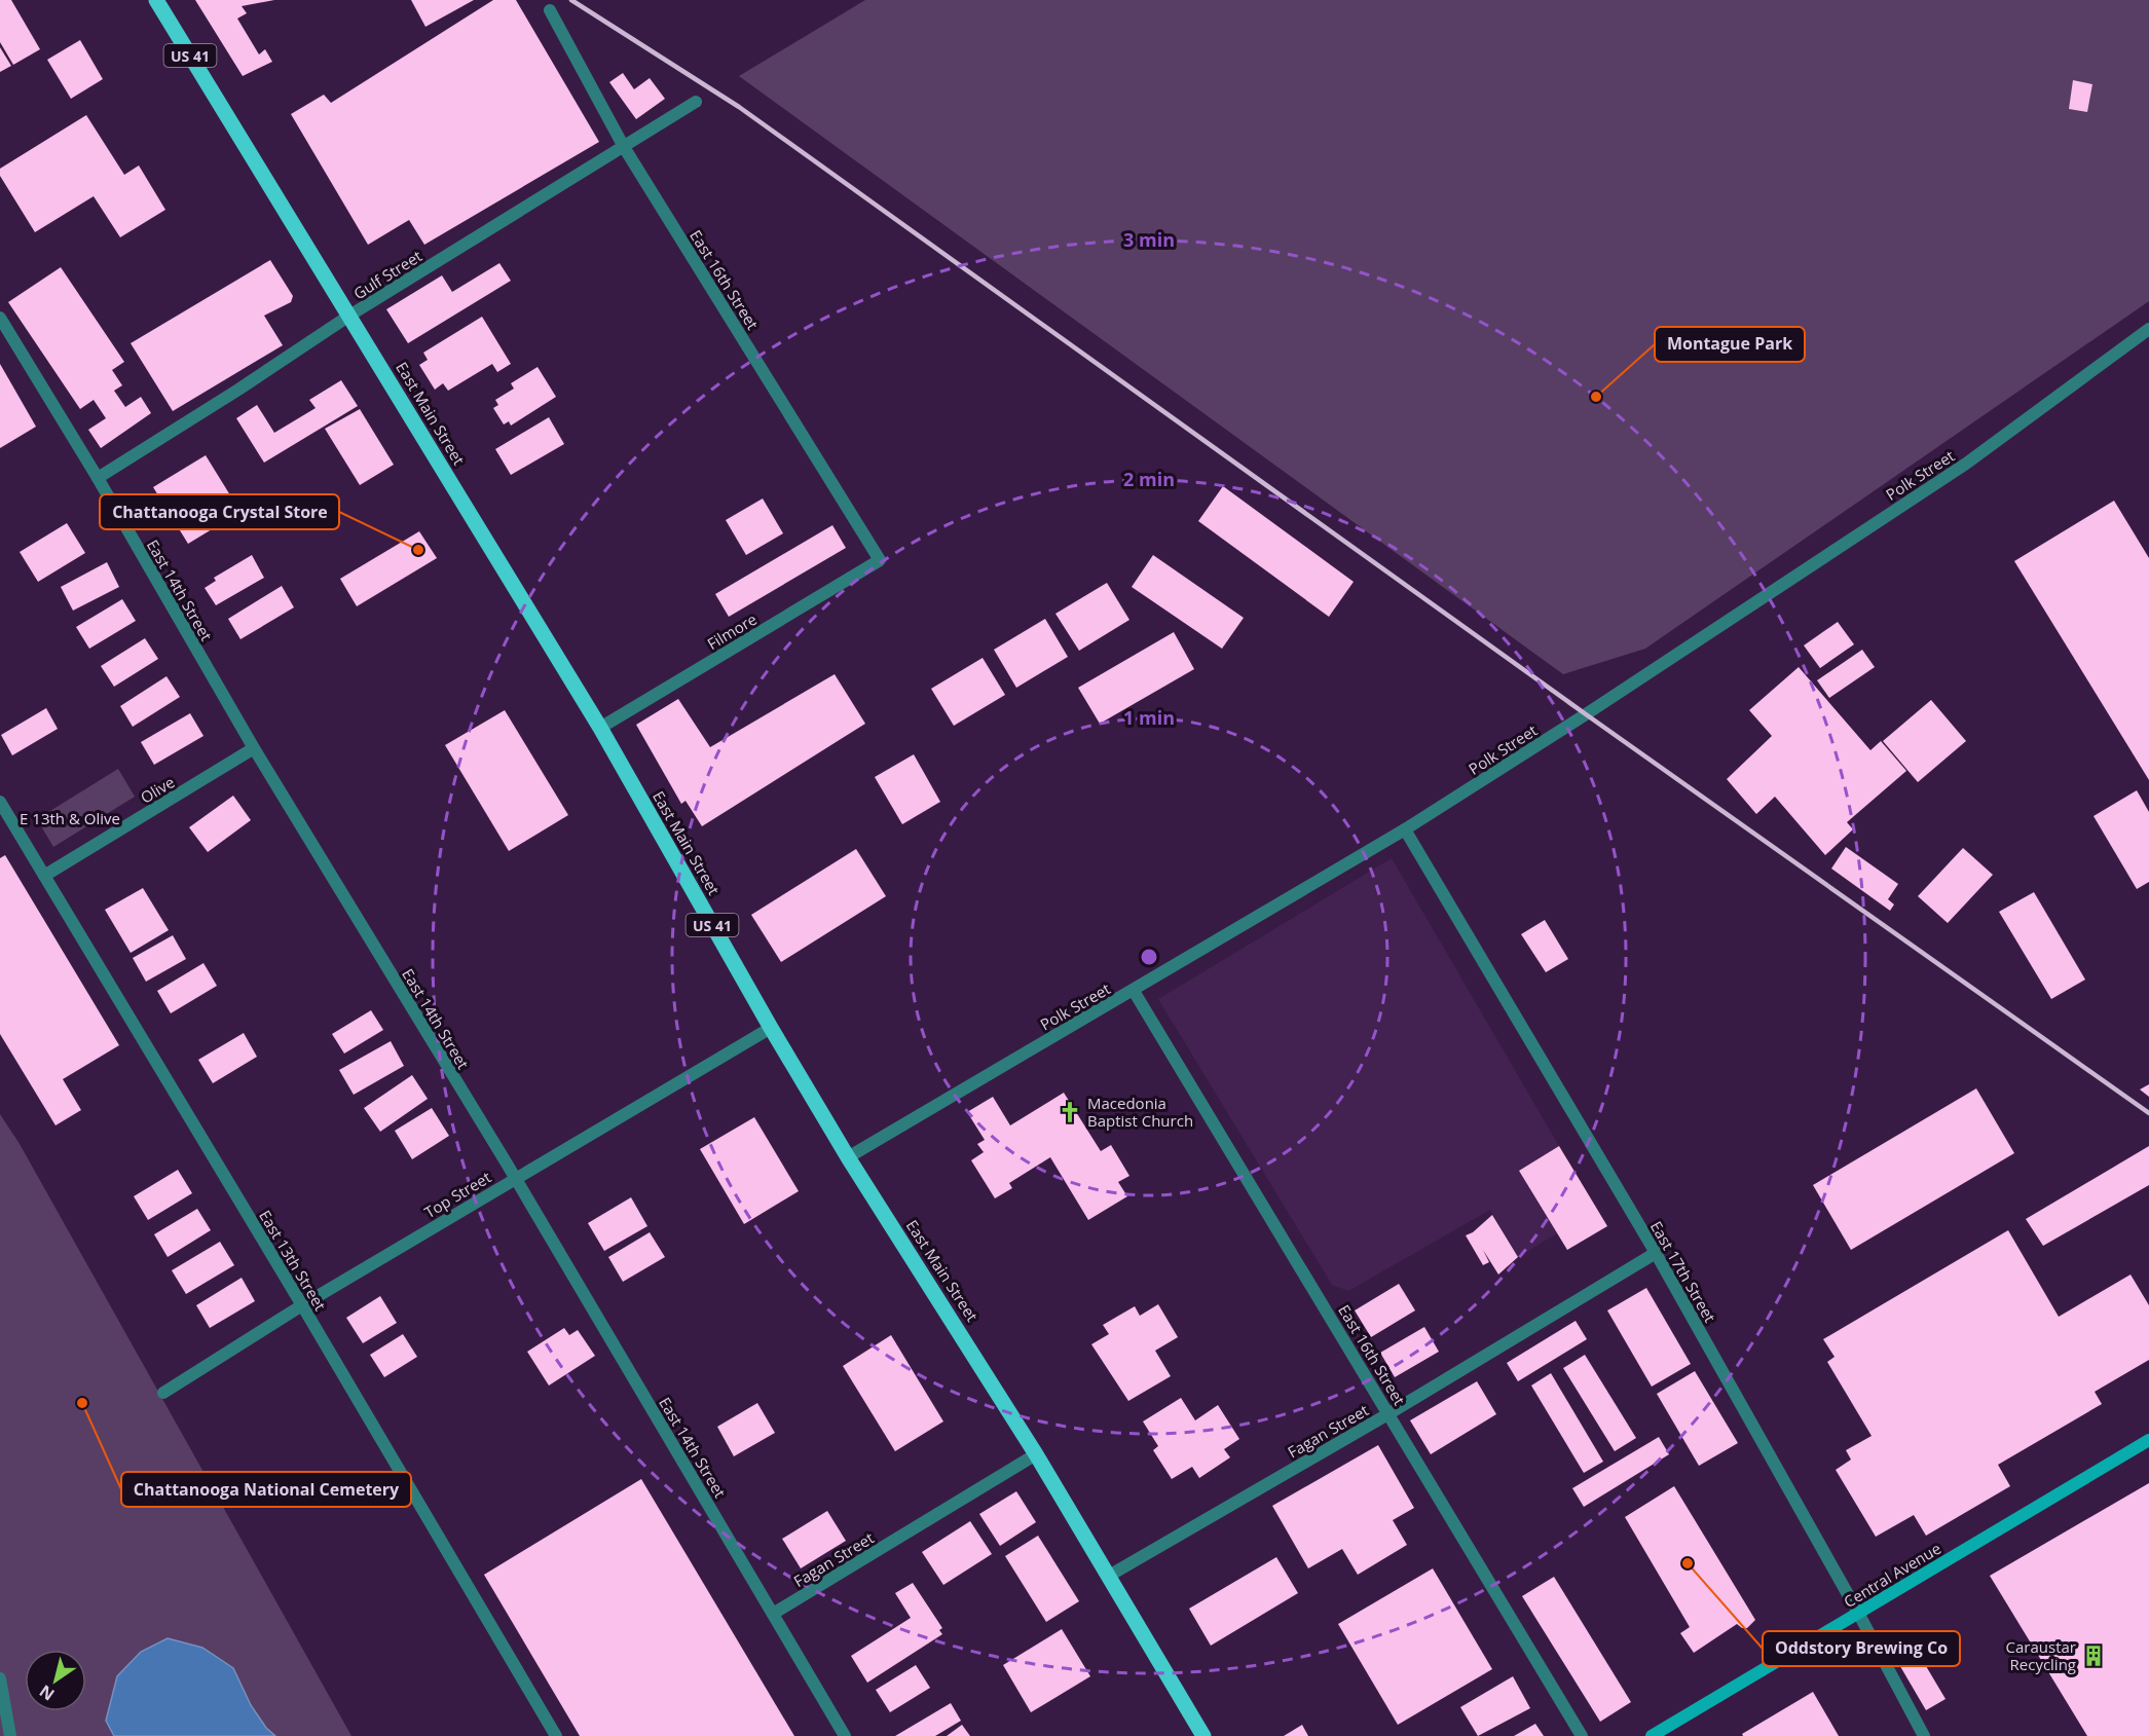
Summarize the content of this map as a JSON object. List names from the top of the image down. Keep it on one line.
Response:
{"streets":{"main road":["US 41","East Main Street","Central Avenue"],"street":["Gulf Street","East 16th Street","Polk Street","East 14th Street","Filmore","Olive","Top Street","East 13th Street","East 17th Street","Fagan Street"]},"crossings":[["Gulf Street","East 16th Street"],["Gulf Street","East Main Street"],["Gulf Street","East 14th Street"],["East 16th Street","Polk Street"],["East 16th Street","Filmore"],["East 16th Street","Fagan Street"],["East Main Street","Polk Street"],["East Main Street","Filmore"],["East Main Street","Top Street"],["East Main Street","Fagan Street"],["Polk Street","East 17th Street"],["East 14th Street","Olive"],["East 14th Street","Top Street"],["East 14th Street","Fagan Street"],["Olive","East 13th Street"],["Top Street","East 13th Street"],["East 17th Street","Fagan Street"],["East 17th Street","Central Avenue"]],"parks":["E 13th & Olive"],"places":{"other":["Montague Park","Chattanooga Crystal Store","Chattanooga National Cemetery","Oddstory Brewing Co"],"church":["Macedonia Baptist Church"],"building":["Caraustar Recycling"]},"north":"bottom left","rings":["3 min","2 min","1 min"]}
